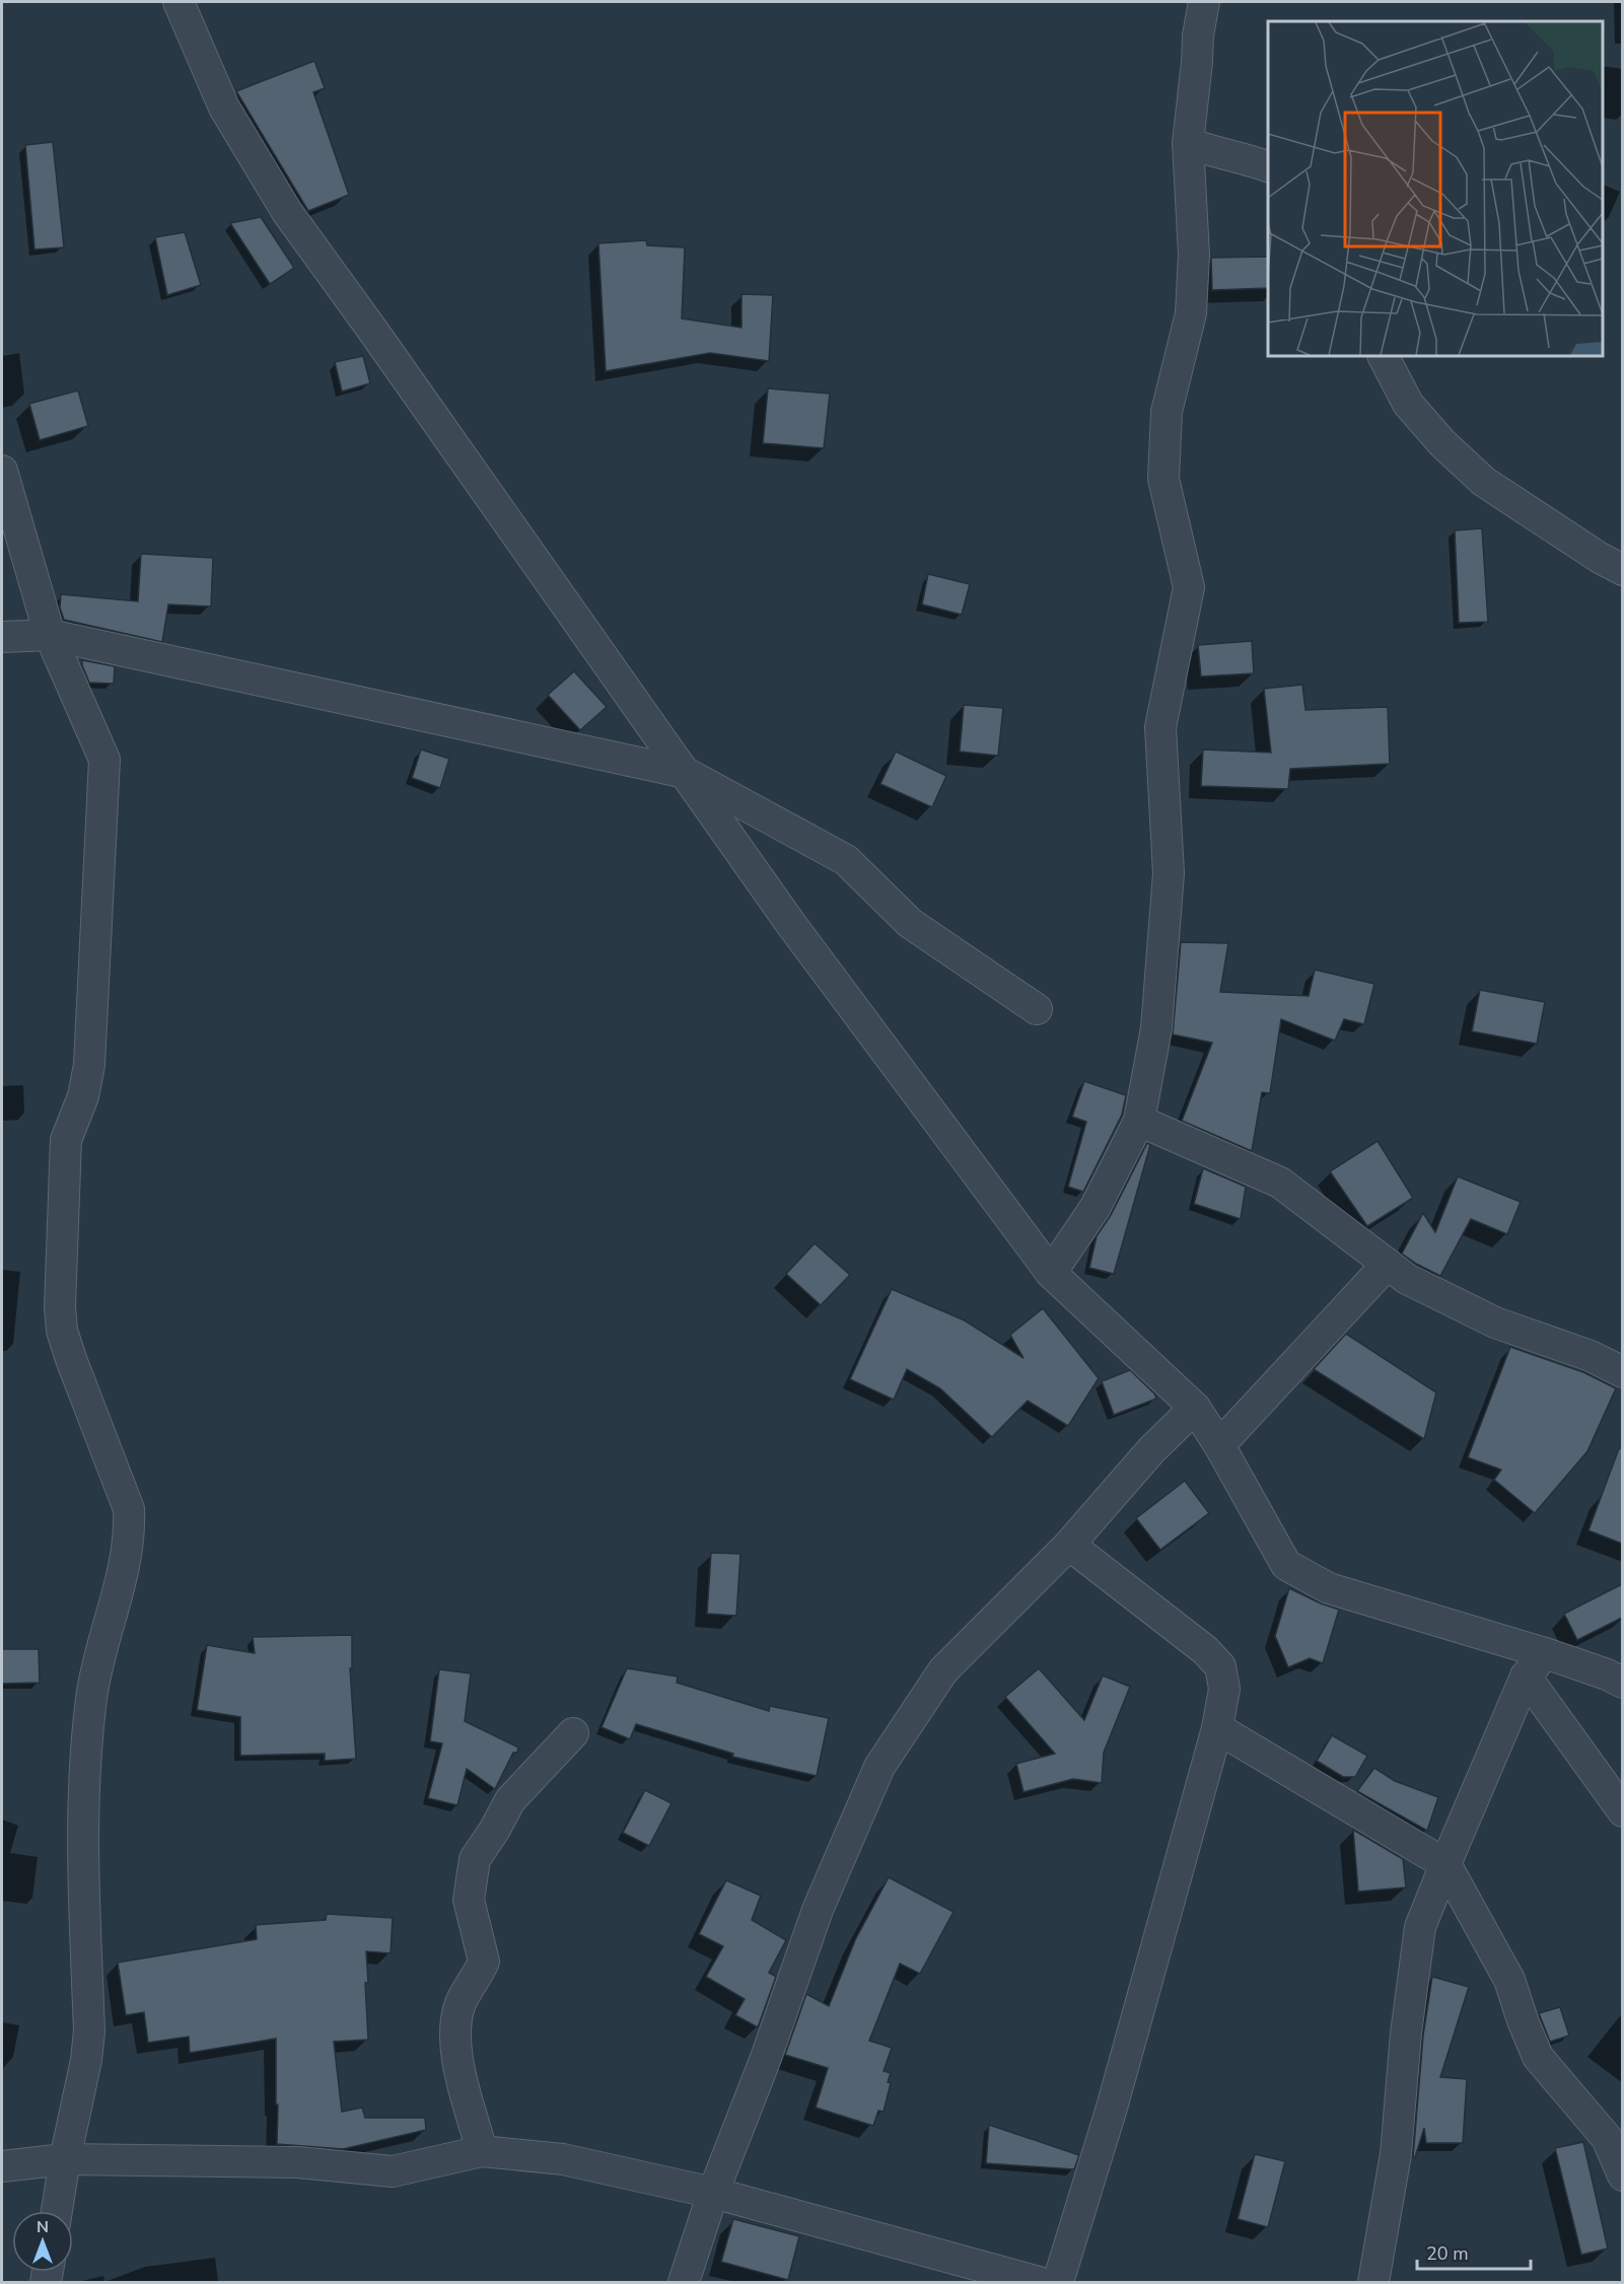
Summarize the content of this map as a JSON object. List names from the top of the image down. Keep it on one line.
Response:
{"scale_bar":"20 m","north":"top"}
